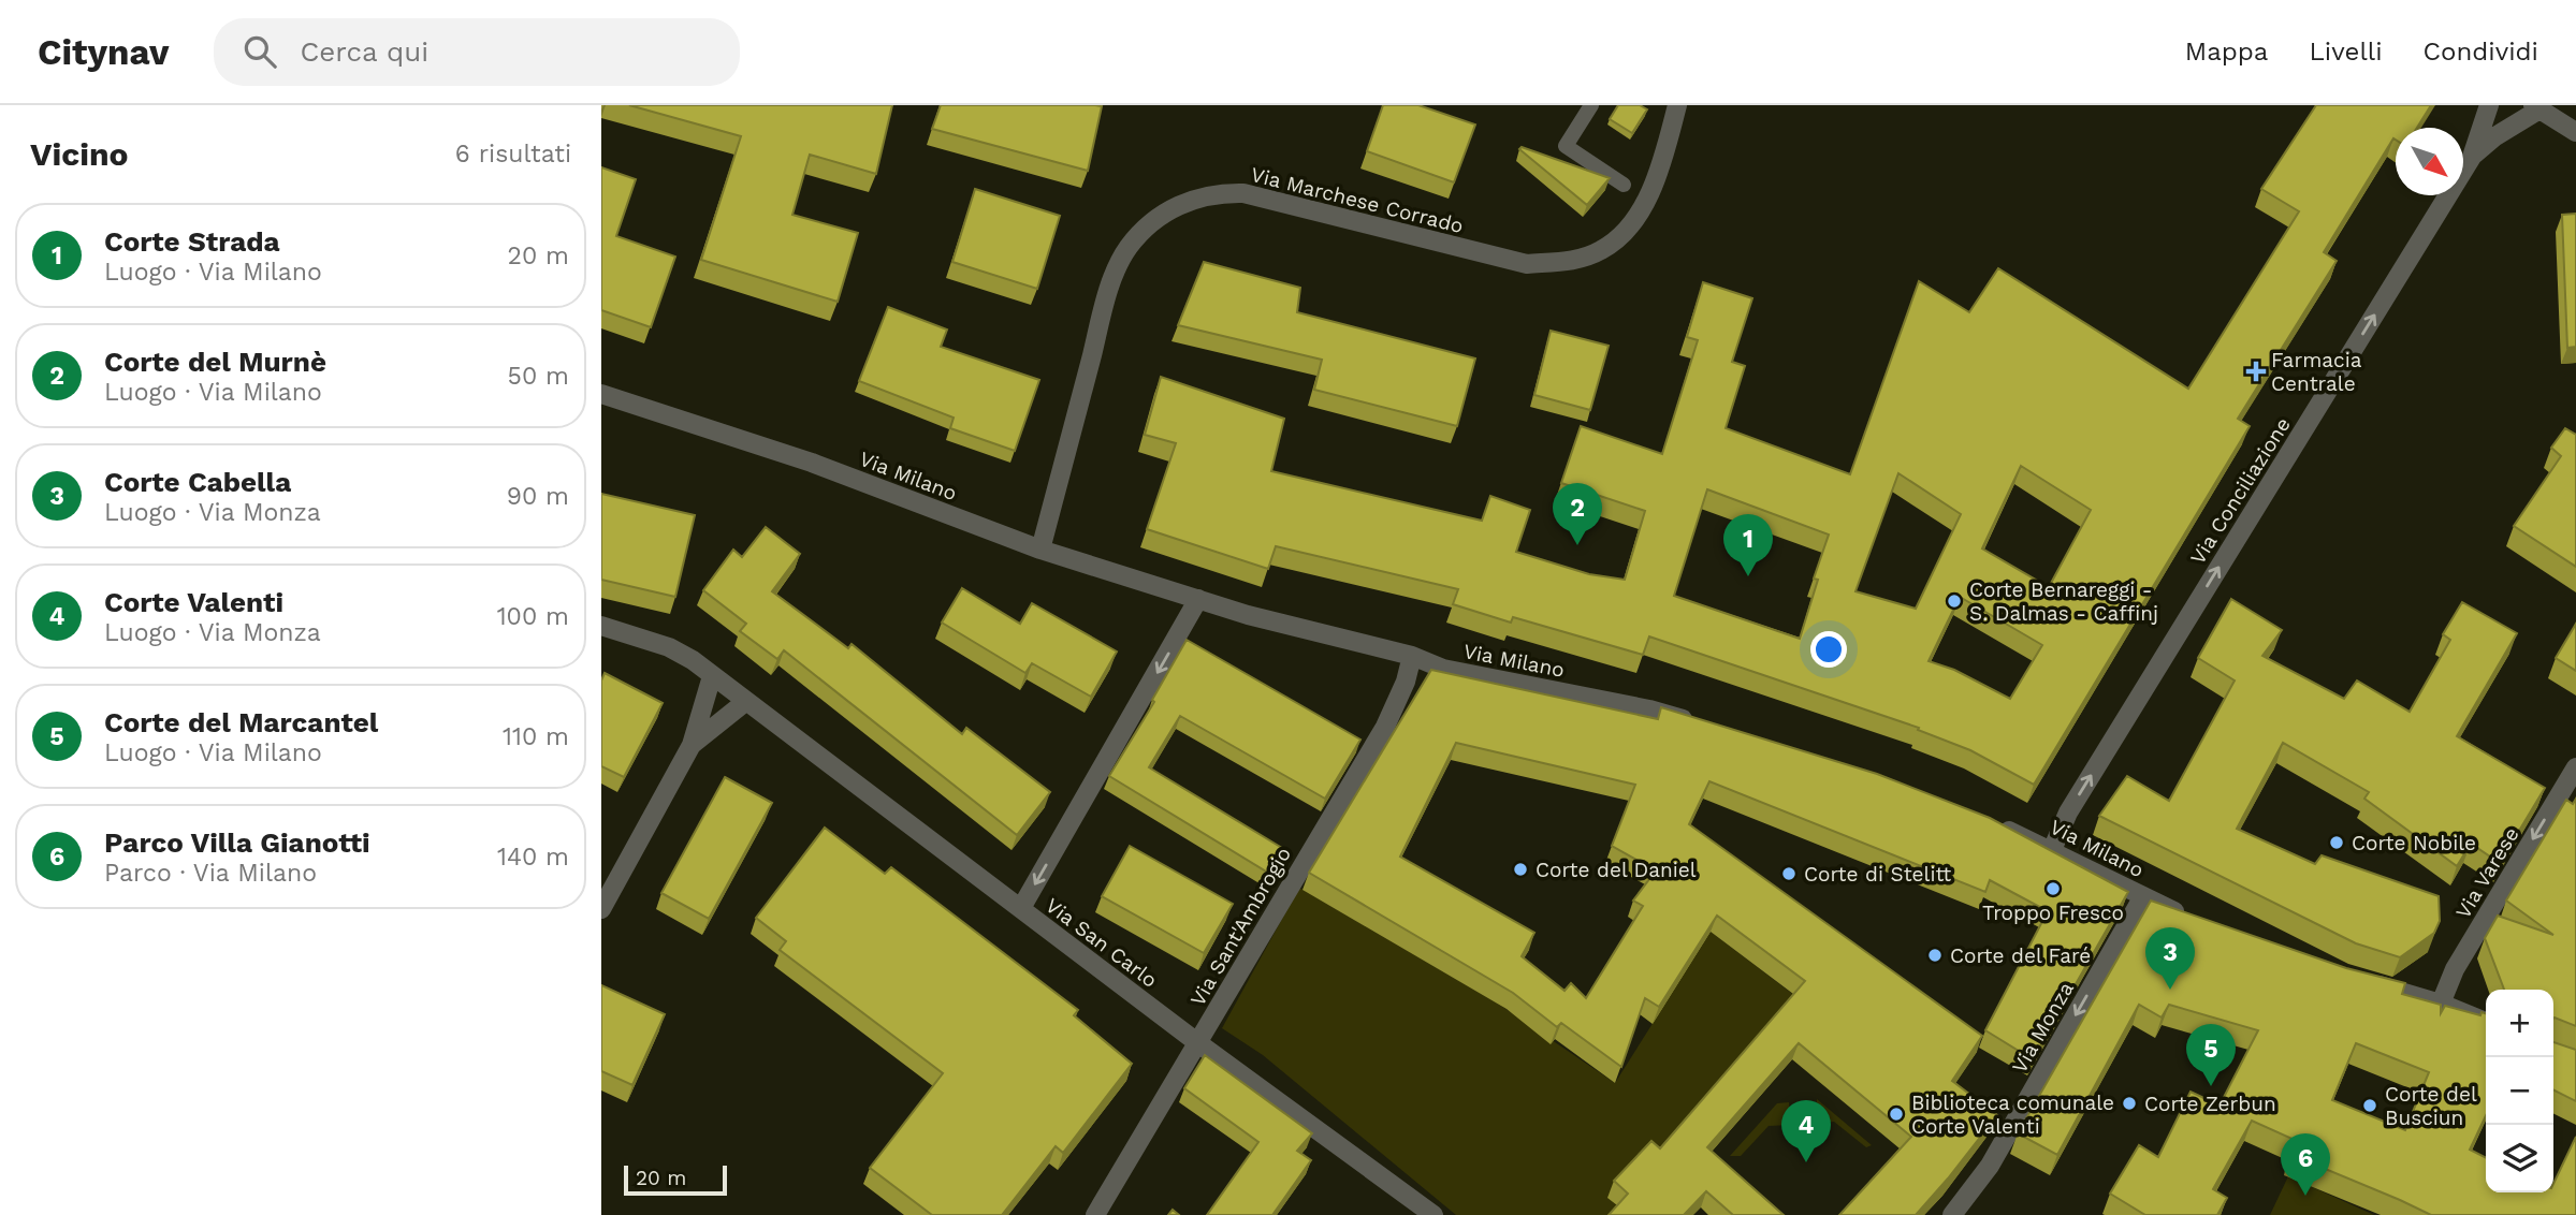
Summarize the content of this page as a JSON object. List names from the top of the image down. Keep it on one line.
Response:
{"streets":{"street":["Via Marchese Corrado","Via Milano","Via Conciliazione","Via Varese","Via Sant'Ambrogio","Via San Carlo","Via Monza"]},"crossings":[["Via Marchese Corrado","Via Milano"],["Via Milano","Via Conciliazione"],["Via Milano","Via Sant'Ambrogio"],["Via Milano","Via Monza"],["Via Sant'Ambrogio","Via San Carlo"]],"one_way":["Via Conciliazione","Via Varese","Via Monza"],"places":{"health":["Farmacia Centrale"],"other":["Corte Bernareggi - S. Dalmas - Caffinj","Corte Nobile","Corte del Daniel","Corte di Stelitt","Troppo Fresco","Corte del Faré","Corte Zerbun","Corte del Busciun","Biblioteca comunale Corte Valenti"]},"scale_bar":"20 m","north":"bottom right","page":{"header":"Citynav","search":"Cerca qui","nav":["Mappa","Livelli","Condividi"],"heading":["Vicino","6 risultati"],"list":[{"mark":"1","name":"Corte Strada","note":"Luogo · Via Milano","value":"20 m"},{"mark":"2","name":"Corte del Murnè","note":"Luogo · Via Milano","value":"50 m"},{"mark":"3","name":"Corte Cabella","note":"Luogo · Via Monza","value":"90 m"},{"mark":"4","name":"Corte Valenti","note":"Luogo · Via Monza","value":"100 m"},{"mark":"5","name":"Corte del Marcantel","note":"Luogo · Via Milano","value":"110 m"},{"mark":"6","name":"Parco Villa Gianotti","note":"Parco · Via Milano","value":"140 m"}],"pins":["2","1","3","5","4","6"],"map_buttons":["+","−"],"scale":"20 m"}}
